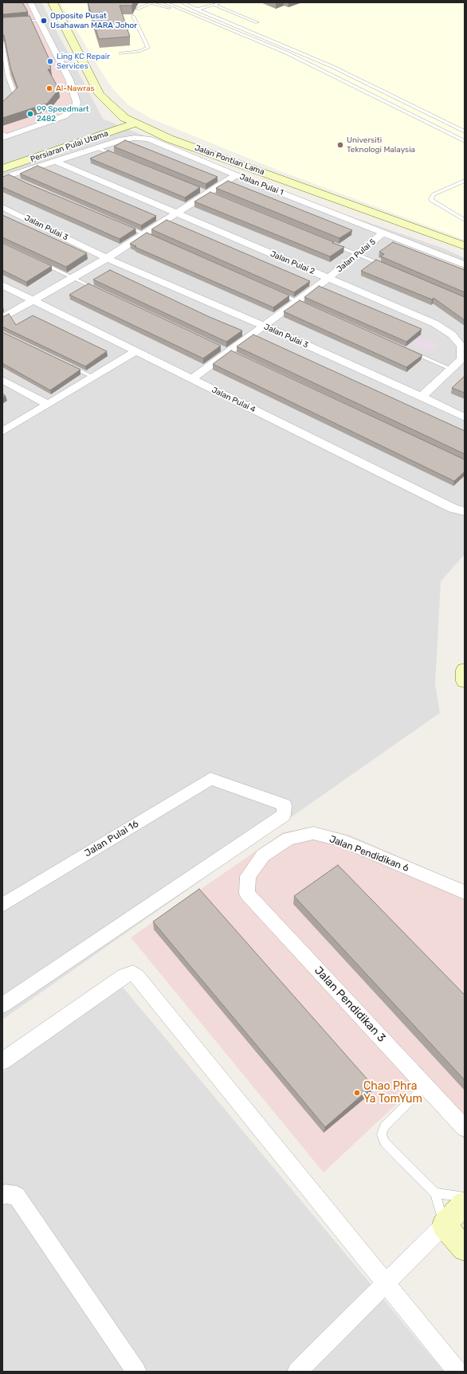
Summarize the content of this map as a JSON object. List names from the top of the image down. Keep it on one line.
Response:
{"streets":{"street":["Persiaran Pulai Utama","Jalan Pontian Lama","Jalan Pulai 1","Jalan Pulai 3","Jalan Pulai 5","Jalan Pulai 2","Jalan Pulai 4","Jalan Pulai 16","Jalan Pendidikan 6","Jalan Pendidikan 3"]},"crossings":[["Persiaran Pulai Utama","Jalan Pontian Lama"],["Persiaran Pulai Utama","Jalan Pulai 1"],["Jalan Pulai 1","Jalan Pulai 5"],["Jalan Pulai 1","Jalan Pulai 2"],["Jalan Pulai 3","Jalan Pulai 5"],["Jalan Pulai 3","Jalan Pulai 2"],["Jalan Pulai 5","Jalan Pulai 2"],["Jalan Pulai 5","Jalan Pulai 4"],["Jalan Pendidikan 6","Jalan Pendidikan 3"]],"places":["Opposite Pusat Usahawan MARA Johor","Ling KC Repair Services","Al-Nawras","99 Speedmart 2482","Universiti Teknologi Malaysia","Chao Phra Ya TomYum"]}
